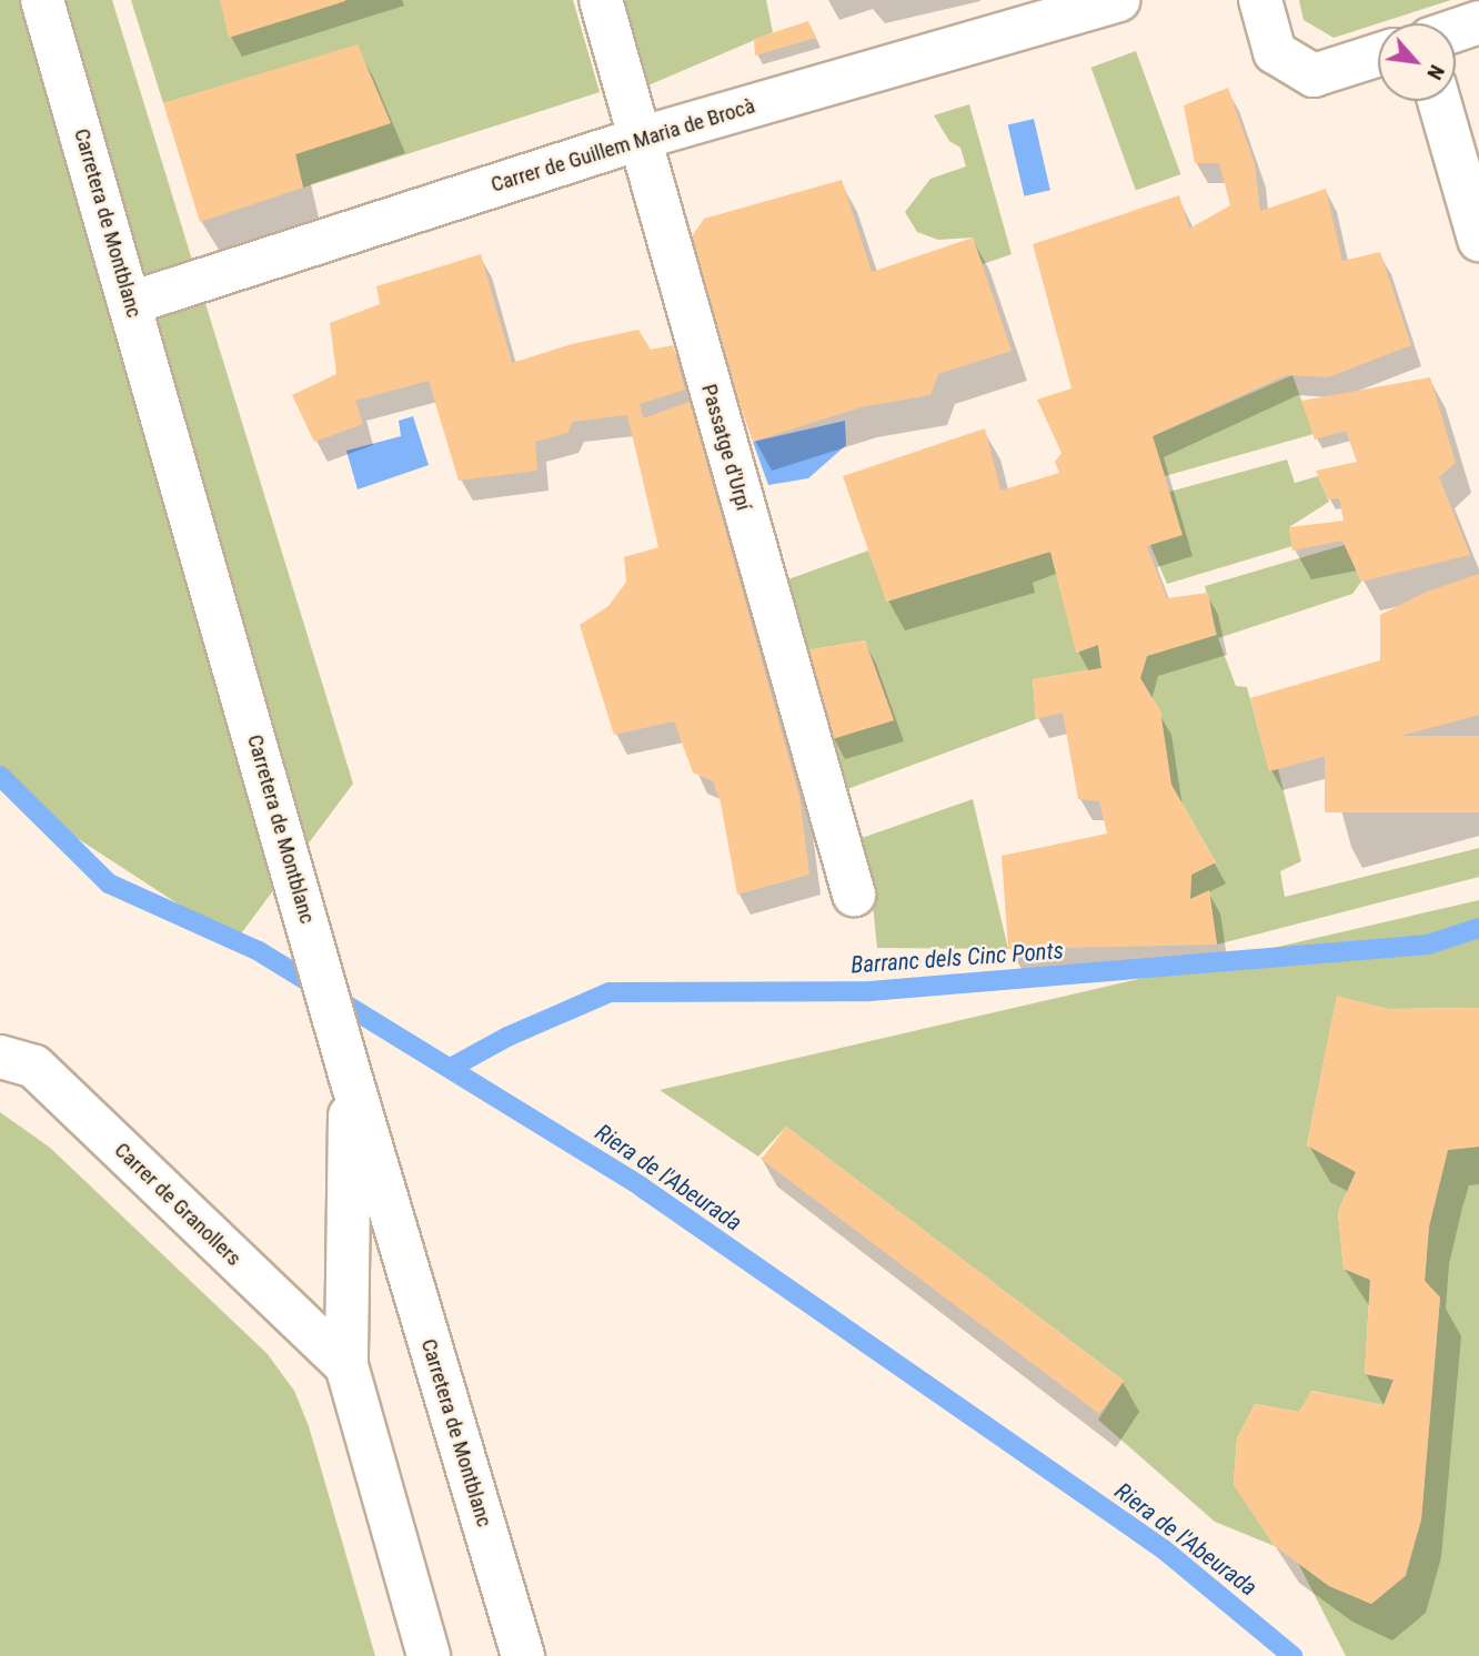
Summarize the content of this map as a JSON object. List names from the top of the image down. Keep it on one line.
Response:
{"streets":{"street":["Carrer de Guillem Maria de Brocà","Carretera de Montblanc","Passatge d'Urpí","Carrer de Granollers"]},"crossings":[["Carrer de Guillem Maria de Brocà","Carretera de Montblanc"],["Carrer de Guillem Maria de Brocà","Passatge d'Urpí"]],"water":["Barranc dels Cinc Ponts","Riera de l'Abeurada"],"north":"bottom right"}
